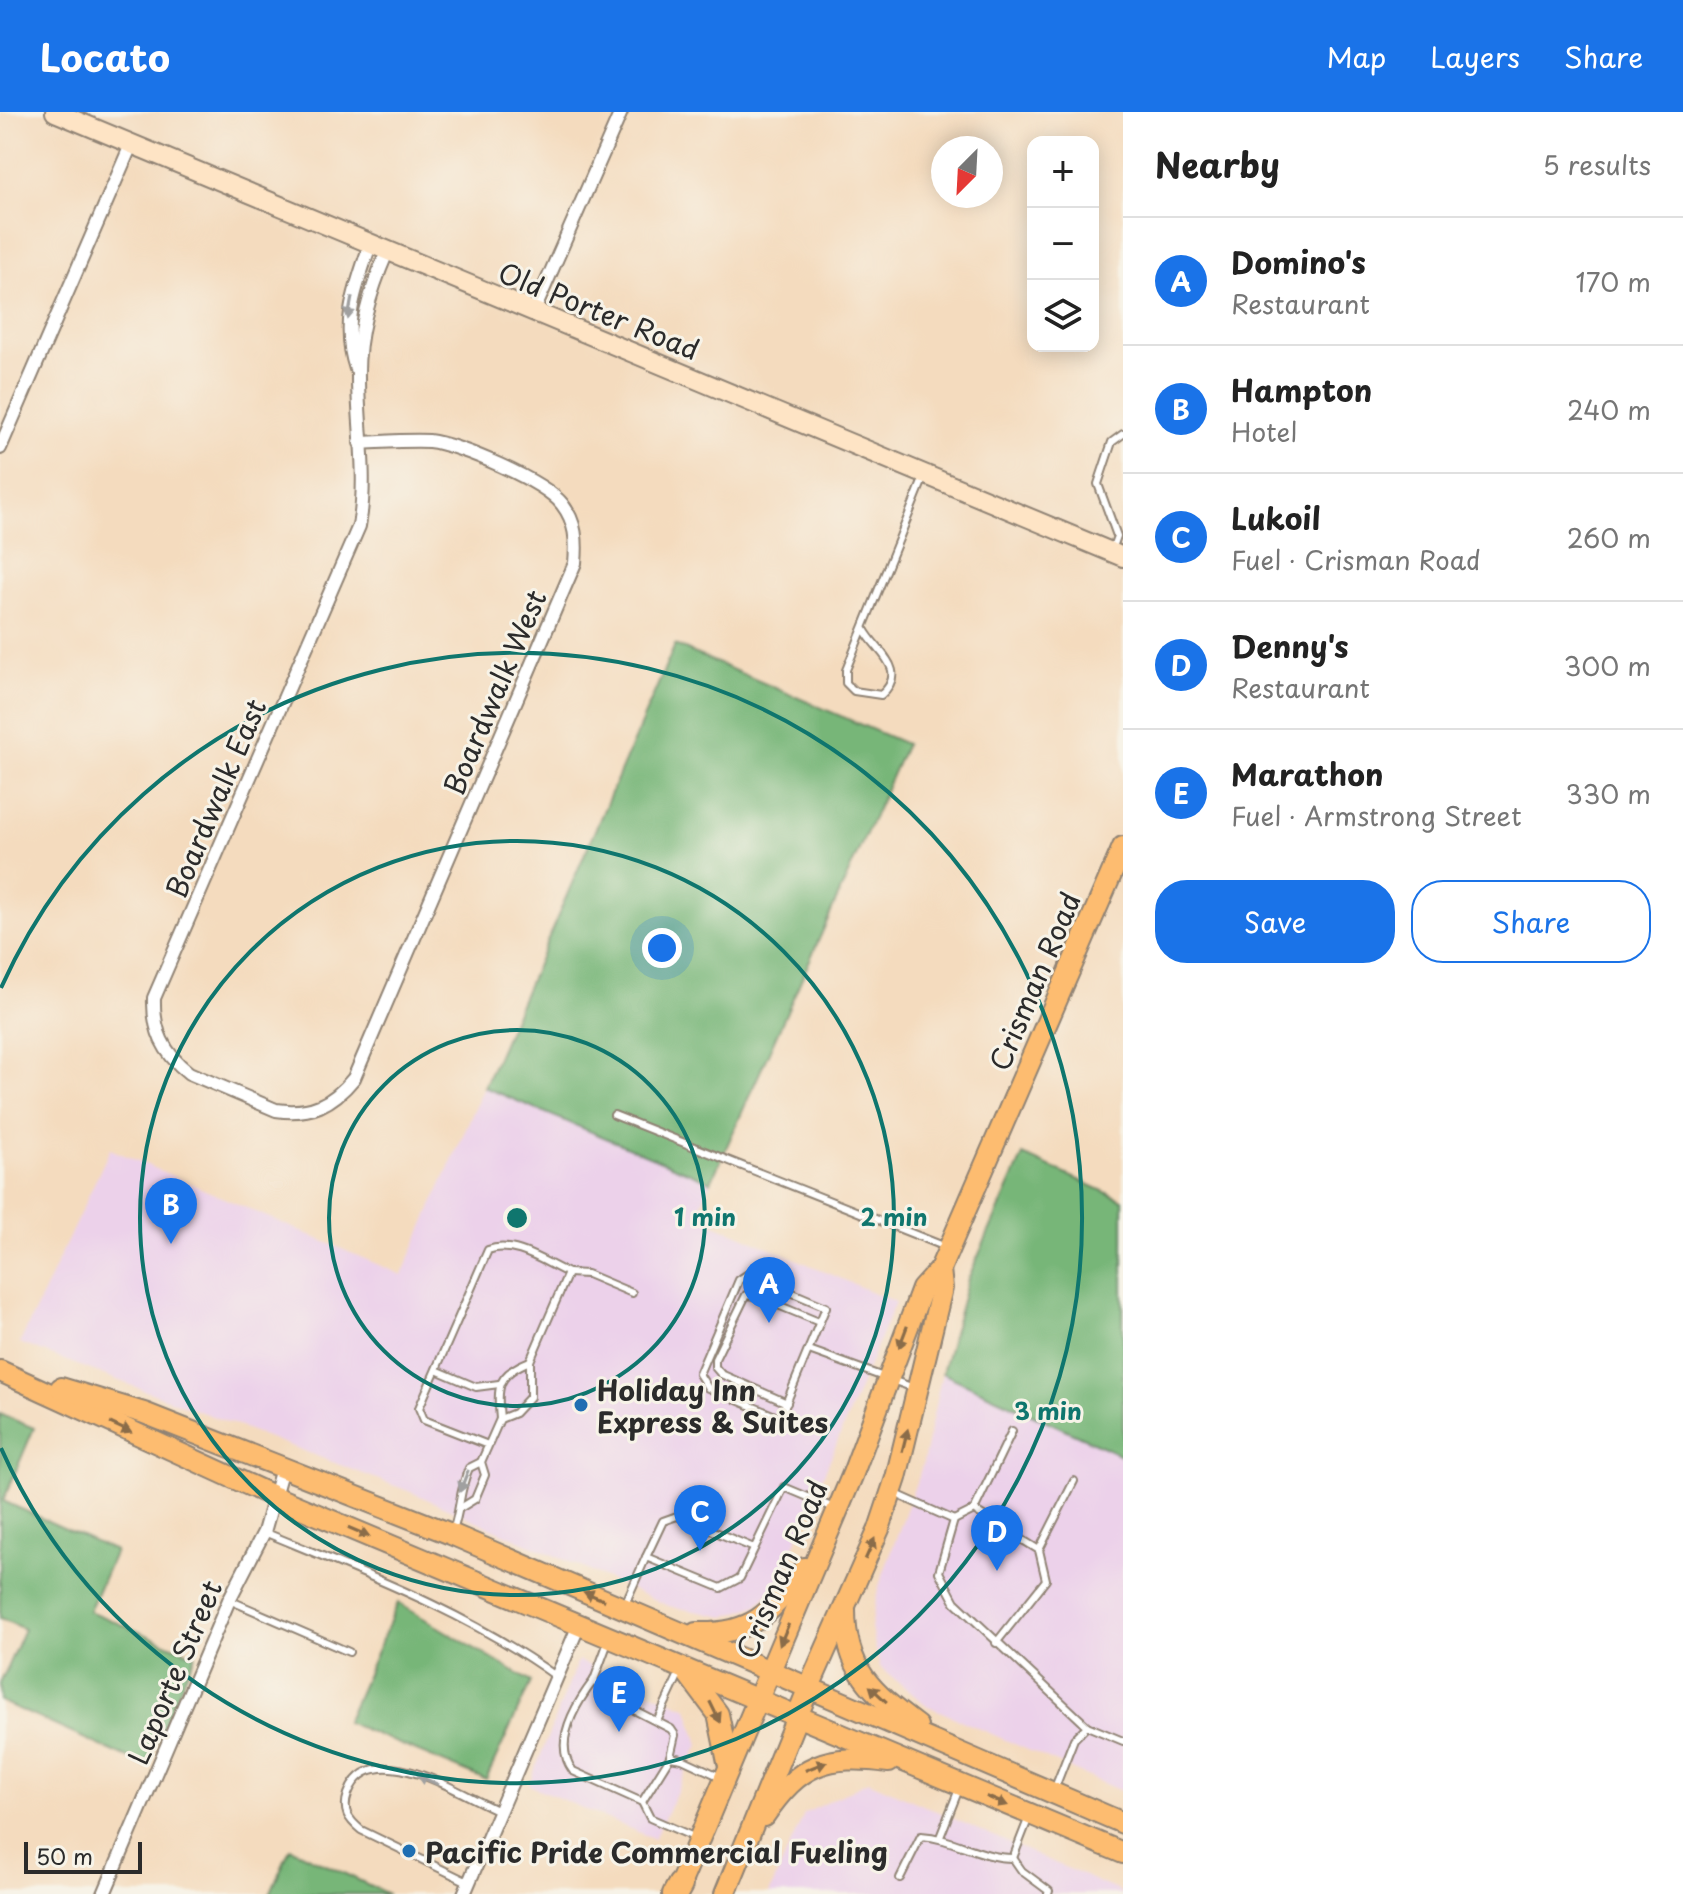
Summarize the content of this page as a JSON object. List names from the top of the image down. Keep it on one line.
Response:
{"streets":{"main road":["Crisman Road"],"street":["Old Porter Road","Boardwalk West","Boardwalk East","Laporte Street"]},"crossings":[["Old Porter Road","Boardwalk East"],["Boardwalk West","Boardwalk East"]],"places":["Holiday Inn Express & Suites","Pacific Pride Commercial Fueling"],"scale_bar":"50 m","north":"bottom left","page":{"header":"Locato","nav":["Map","Layers","Share"],"heading":["Nearby","5 results"],"map_buttons":["+","−"],"list":[{"mark":"A","name":"Domino's","note":"Restaurant","value":"170 m"},{"mark":"B","name":"Hampton","note":"Hotel","value":"240 m"},{"mark":"C","name":"Lukoil","note":"Fuel · Crisman Road","value":"260 m"},{"mark":"D","name":"Denny's","note":"Restaurant","value":"300 m"},{"mark":"E","name":"Marathon","note":"Fuel · Armstrong Street","value":"330 m"}],"buttons":["Save","Share"],"pins":["B","A","C","D","E"],"scale":"50 m"},"rings":["1 min","2 min","3 min"]}
